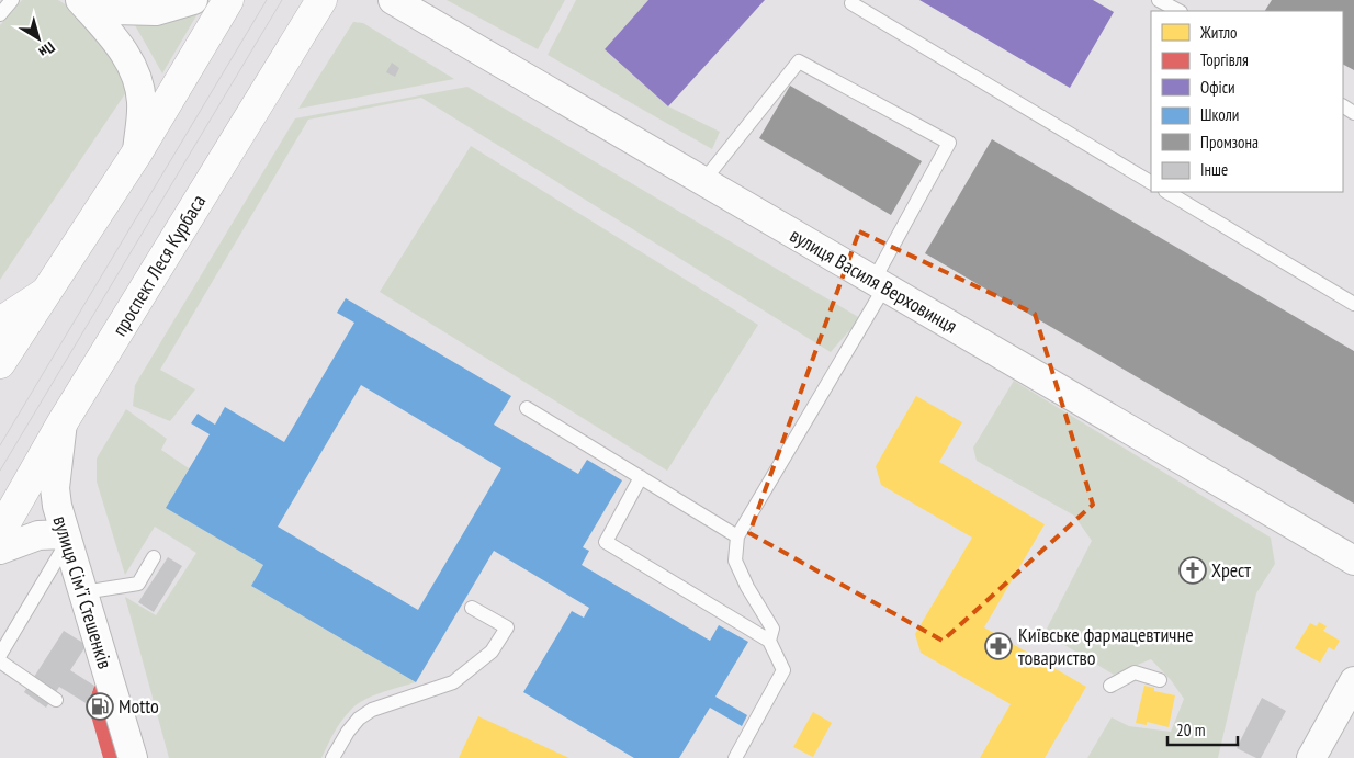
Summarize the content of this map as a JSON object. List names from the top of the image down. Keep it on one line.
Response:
{"streets":{"main road":["проспект Леся Курбаса"],"street":["вулиця Василя Верховинця","вулиця Сімʼї Стешенків"]},"crossings":[["проспект Леся Курбаса","вулиця Сімʼї Стешенків"]],"places":{"church":["Хрест"],"pharmacy":["Київське фармацевтичне товариство"],"fuel station":["Motto"]},"legend":["Житло","Торгівля","Офіси","Школи","Промзона","Інше"],"scale_bar":"20 m","north":"bottom right"}
